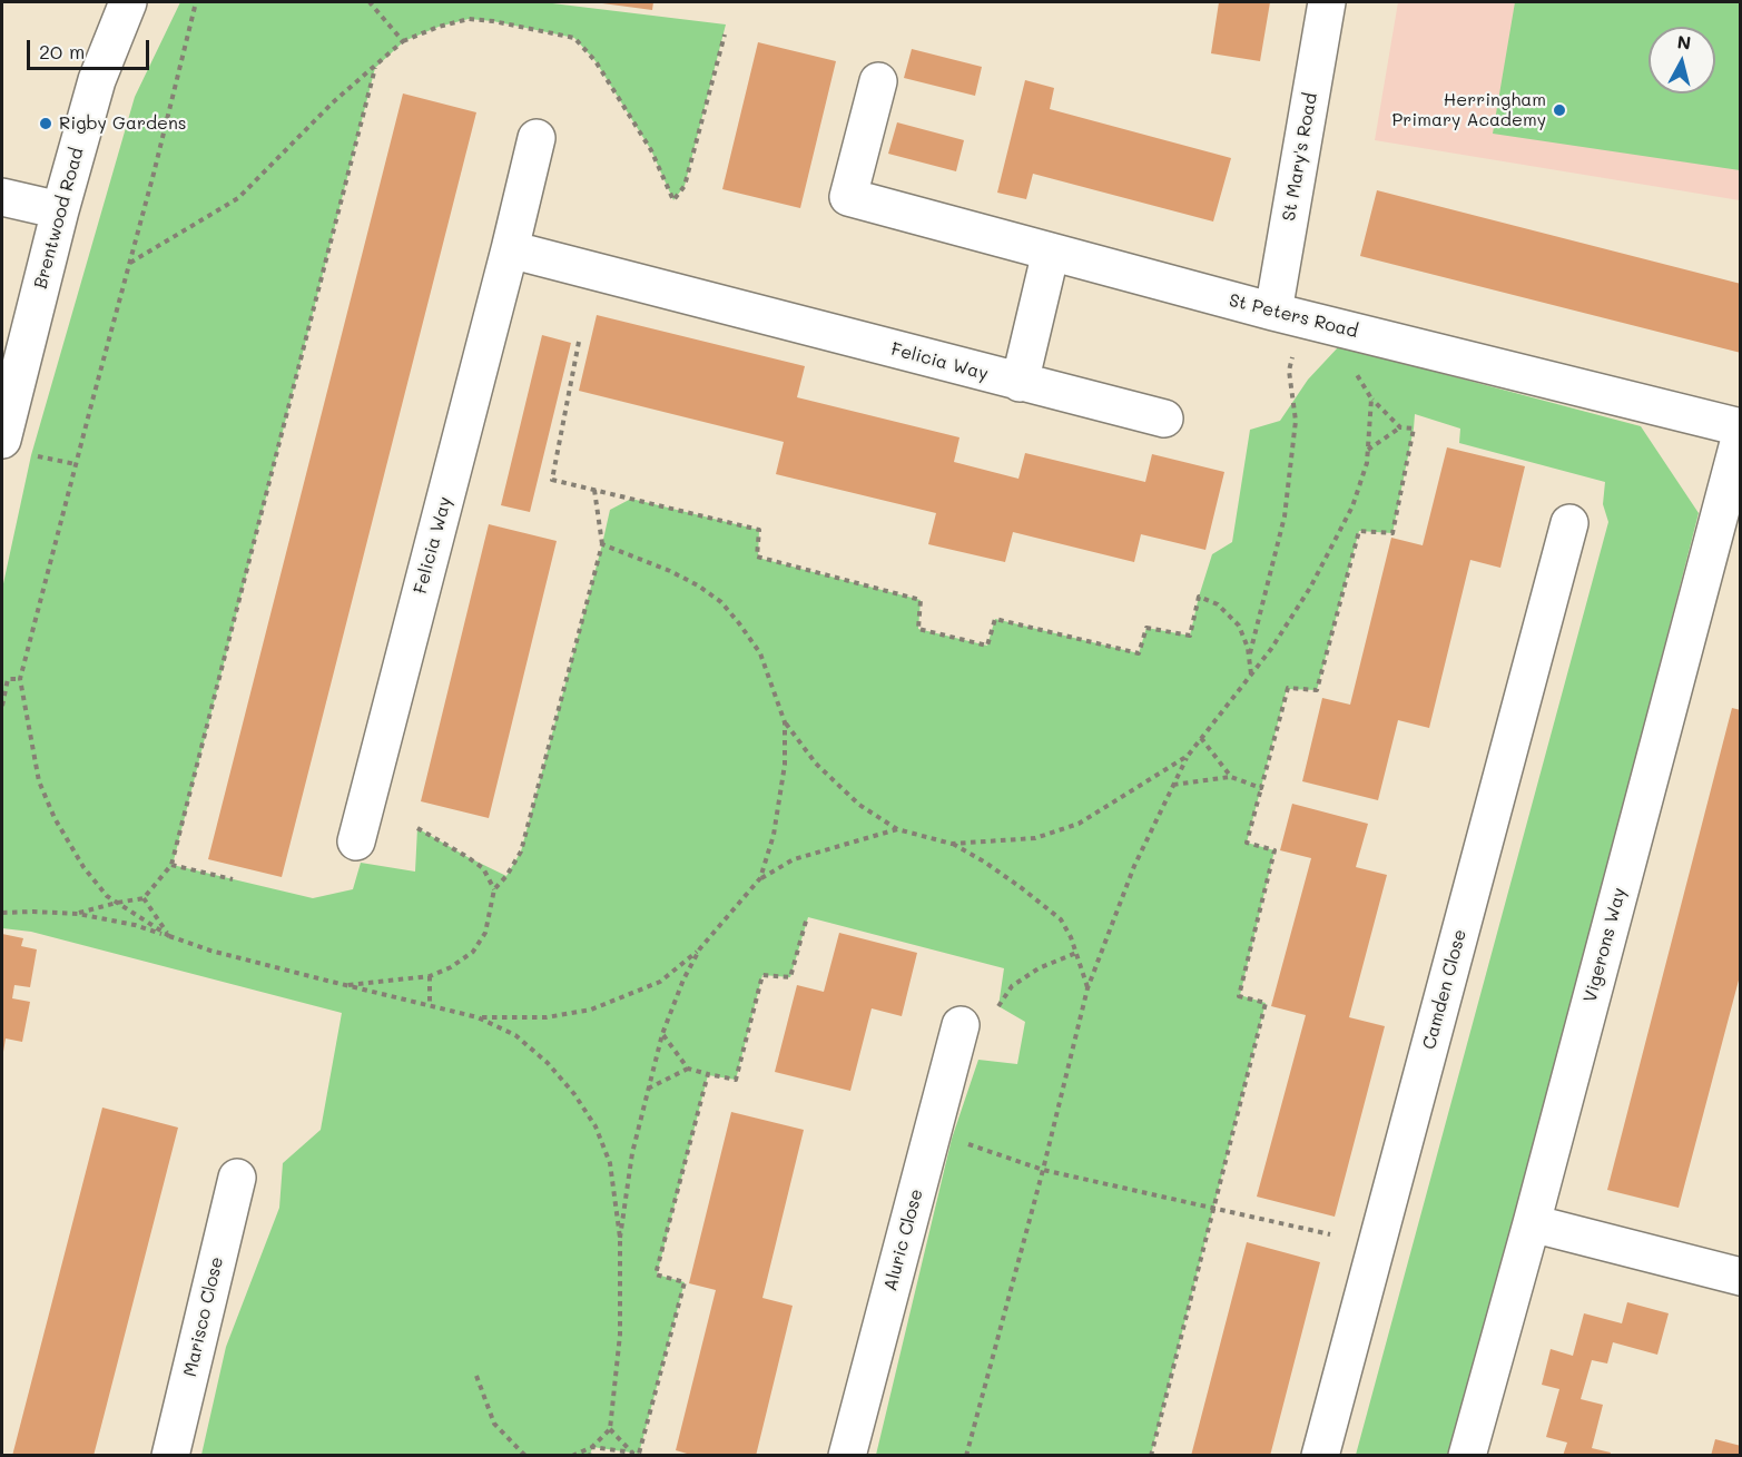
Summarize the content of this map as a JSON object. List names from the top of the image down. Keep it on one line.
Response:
{"streets":{"street":["St Mary's Road","Brentwood Road","St Peters Road","Felicia Way","Vigerons Way","Camden Close","Aluric Close","Marisco Close"]},"crossings":[["St Mary's Road","St Peters Road"]],"places":["Herringham Primary Academy","Rigby Gardens"],"scale_bar":"20 m","north":"top"}
